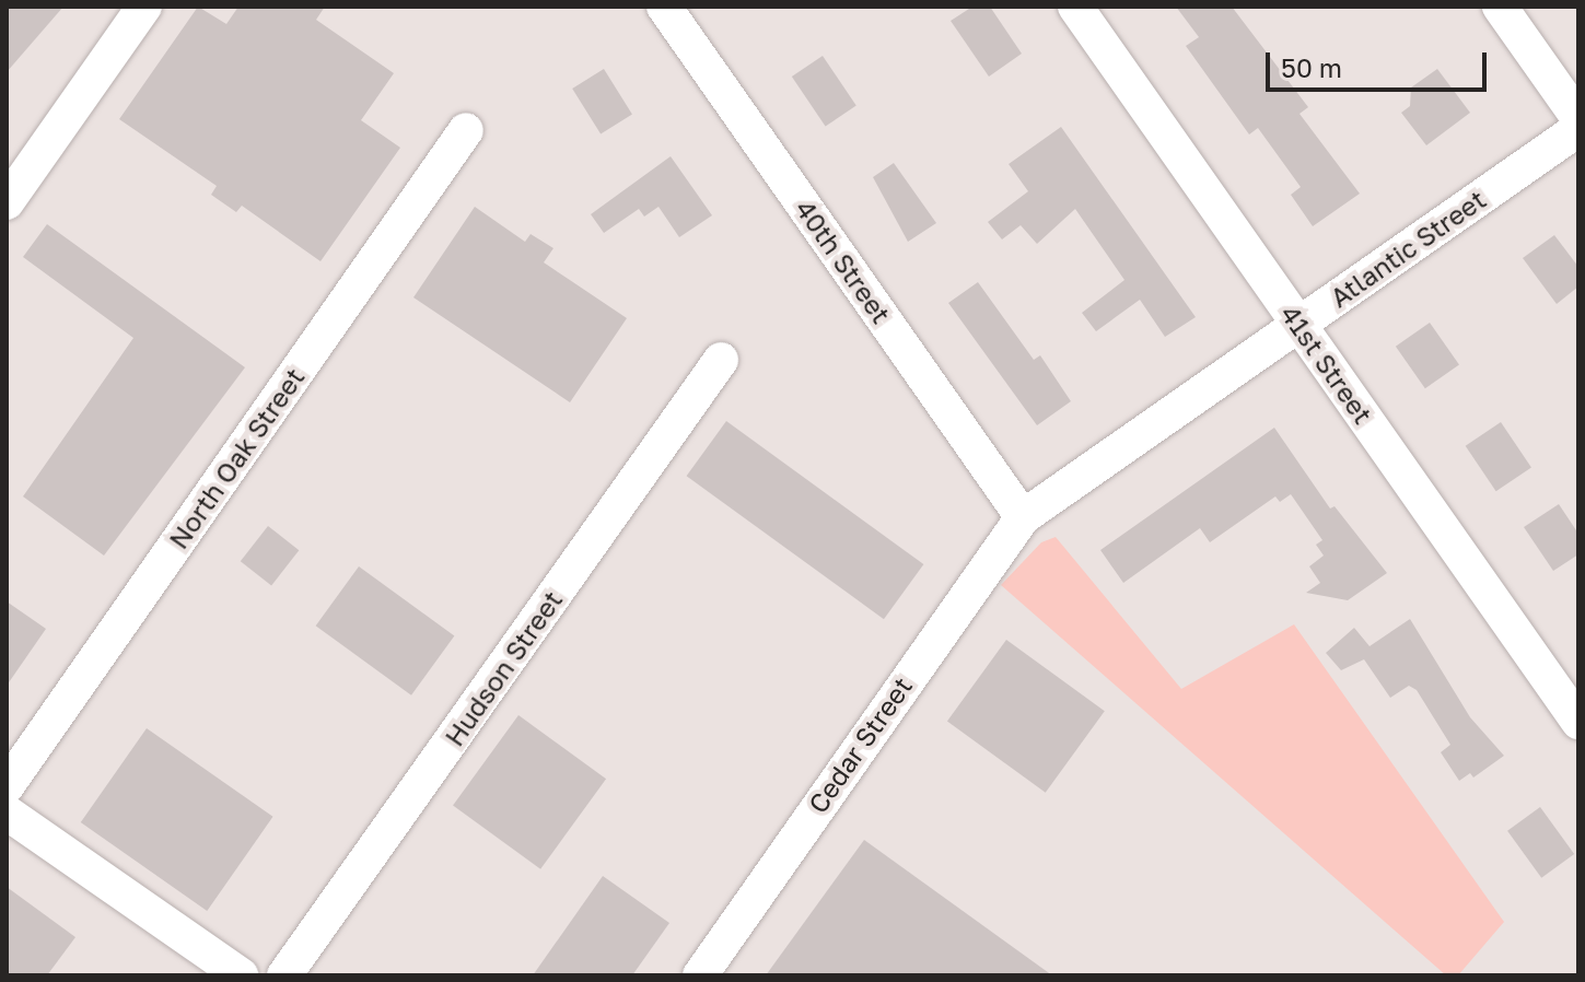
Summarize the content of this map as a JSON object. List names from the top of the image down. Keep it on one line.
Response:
{"streets":{"street":["Atlantic Street","40th Street","41st Street","North Oak Street","Hudson Street","Cedar Street"]},"crossings":[["Atlantic Street","40th Street"],["Atlantic Street","41st Street"],["Atlantic Street","Cedar Street"],["40th Street","Cedar Street"]],"scale_bar":"50 m"}
